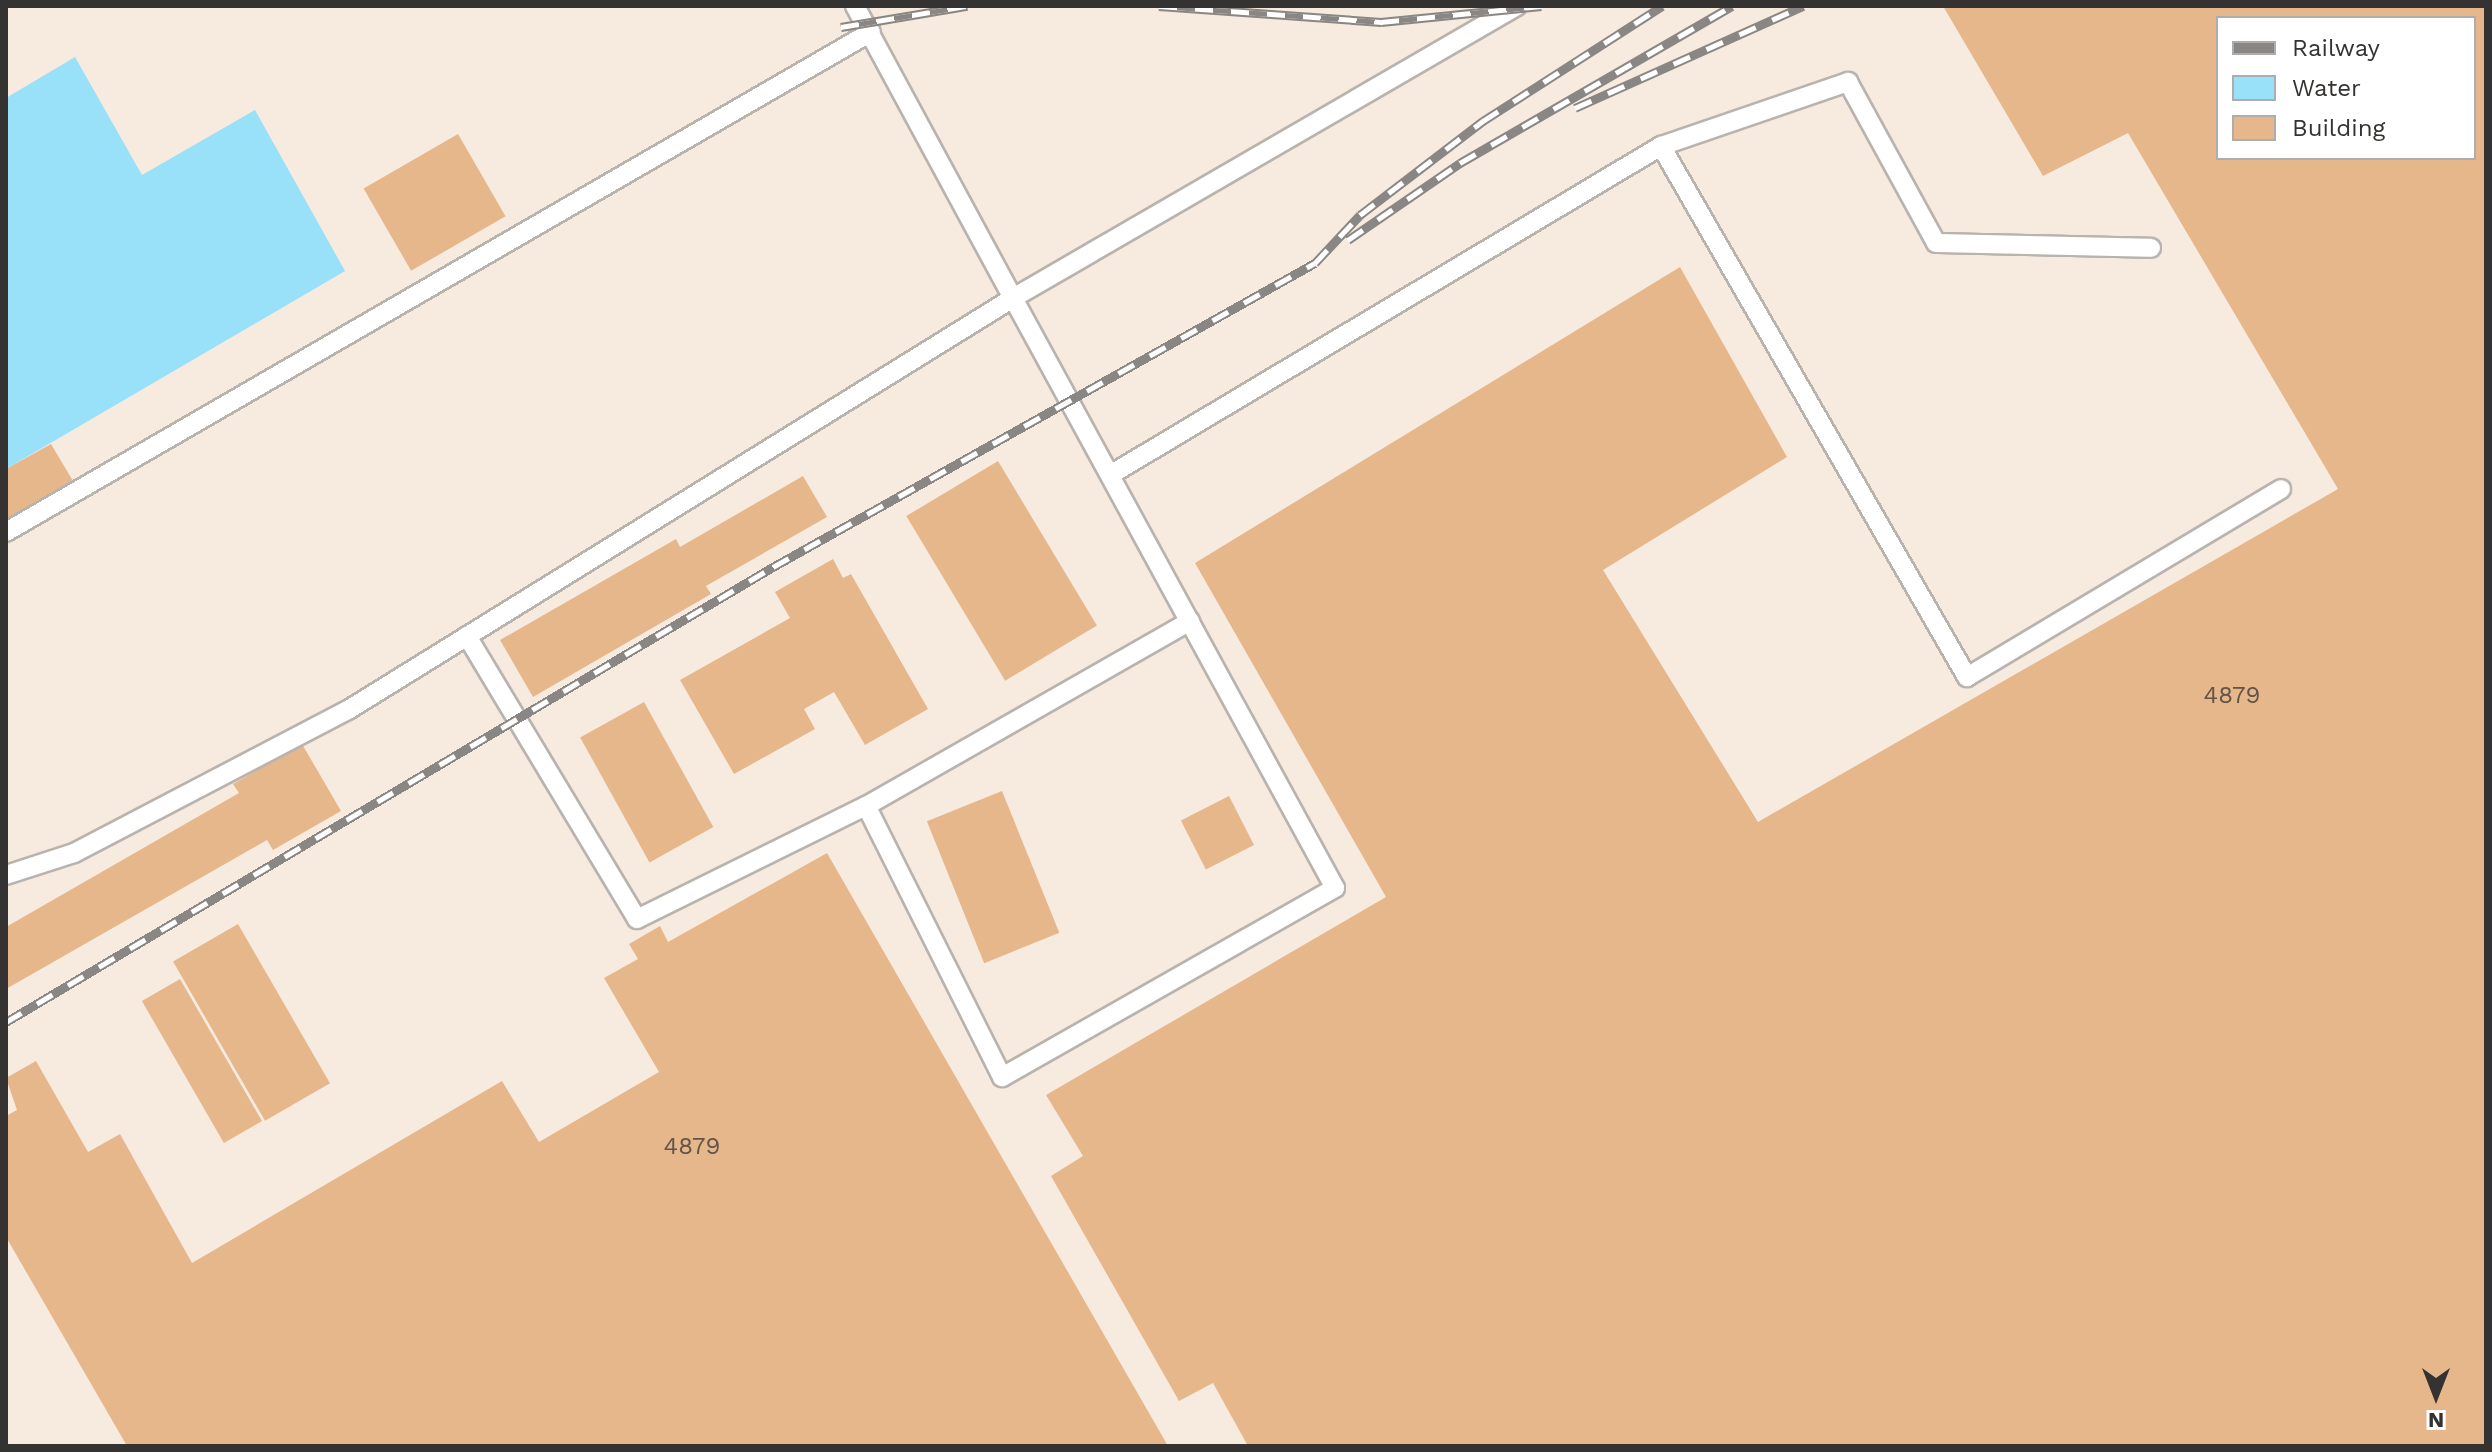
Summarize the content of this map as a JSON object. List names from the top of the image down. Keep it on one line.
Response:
{"house_numbers":["4879","4879"],"legend":["Railway","Water","Building"],"north":"bottom"}
